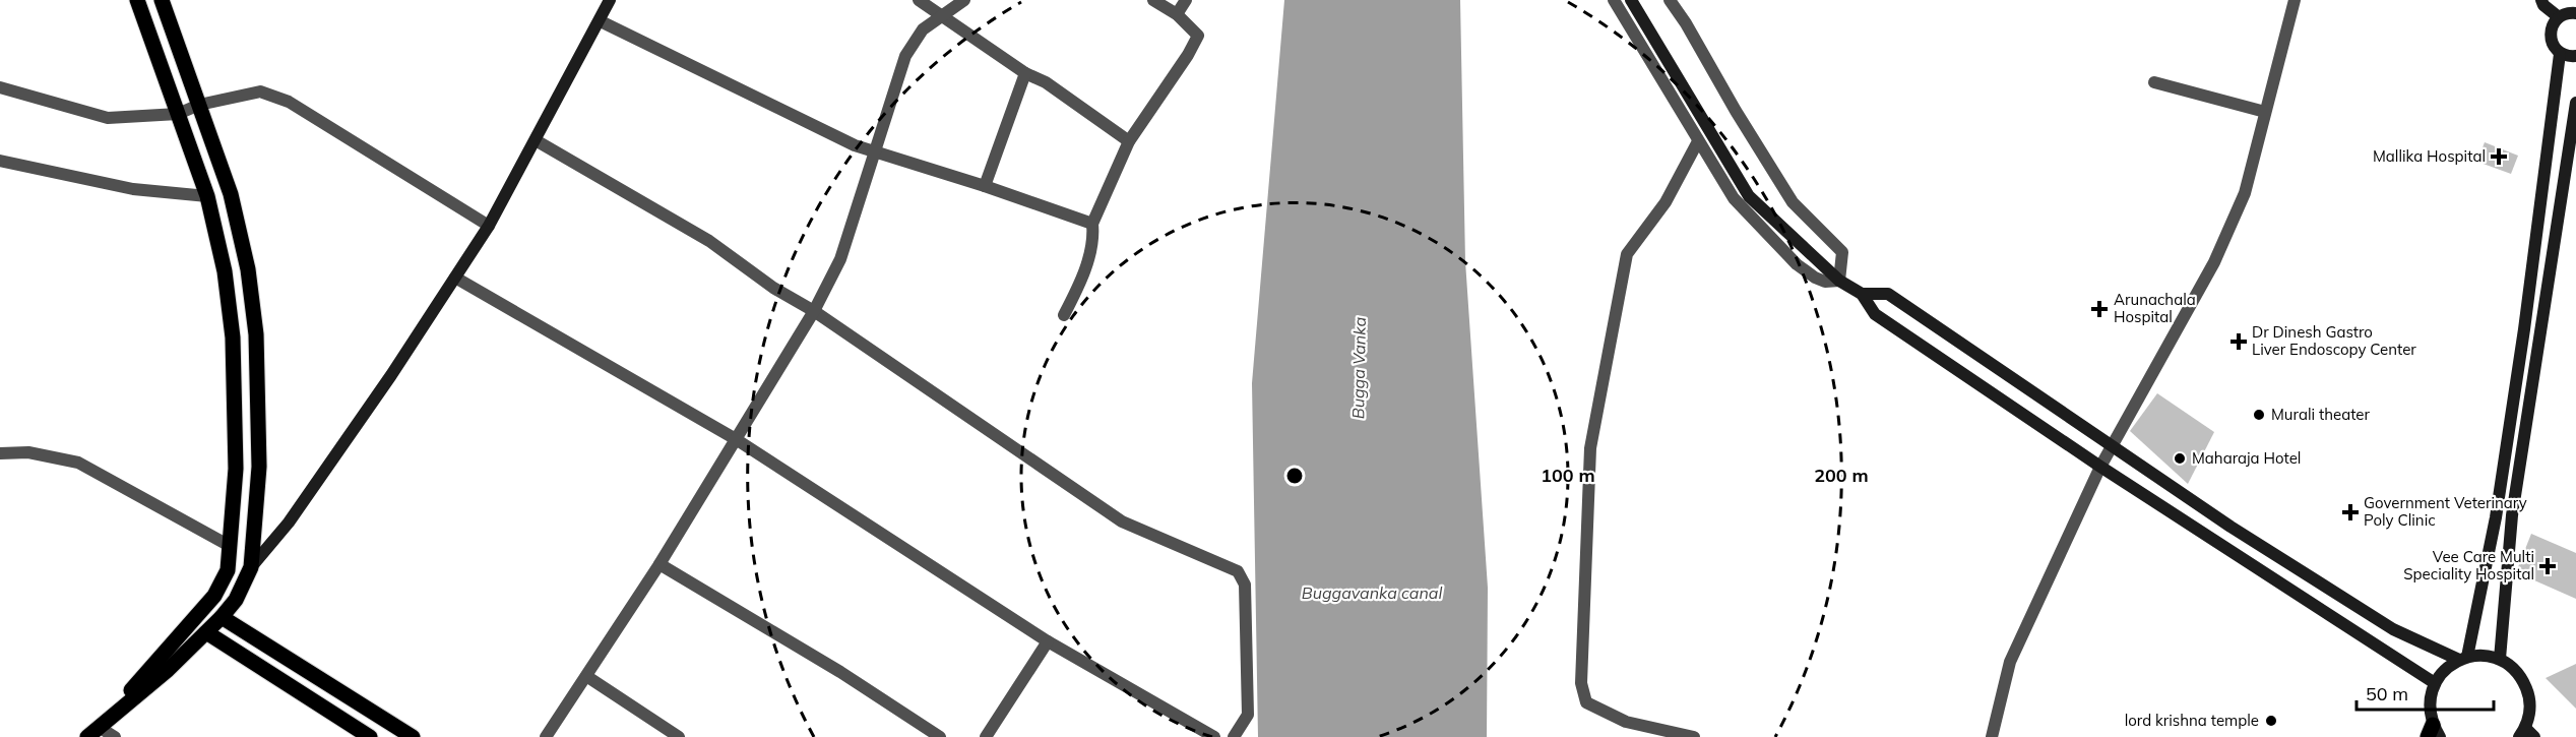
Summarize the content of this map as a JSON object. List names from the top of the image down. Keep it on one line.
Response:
{"water":["Bugga Vanka","Buggavanka canal"],"places":{"health":["Mallika Hospital","Arunachala Hospital","Dr Dinesh Gastro Liver Endoscopy Center","Government Veterinary Poly Clinic","Vee Care Multi Speciality Hospital"],"other":["Murali theater","Maharaja Hotel","lord krishna temple"]},"scale_bar":"50 m","rings":["100 m","200 m"]}
